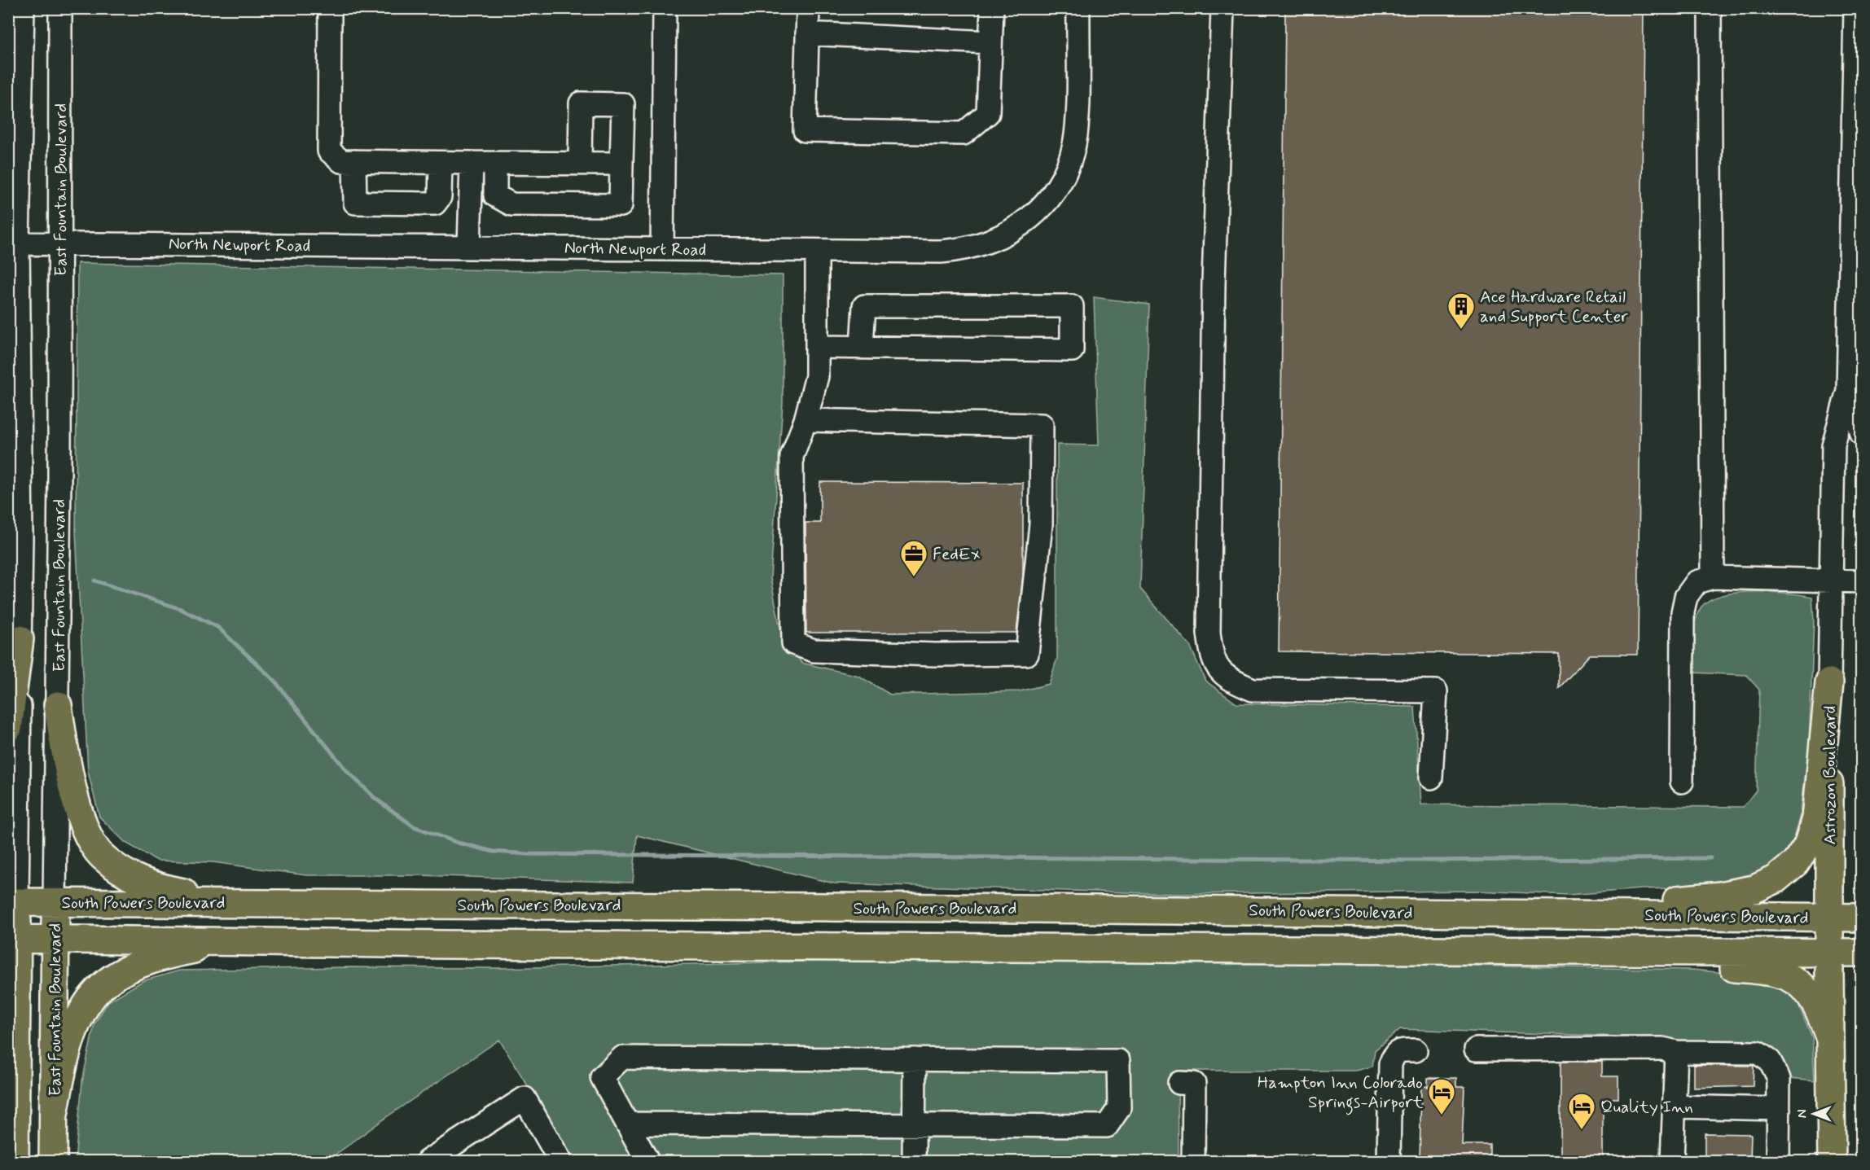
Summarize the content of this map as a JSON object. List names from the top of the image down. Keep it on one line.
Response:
{"streets":{"main road":["East Fountain Boulevard","Astrozon Boulevard","South Powers Boulevard"],"street":["North Newport Road"]},"crossings":[["East Fountain Boulevard","North Newport Road"],["East Fountain Boulevard","South Powers Boulevard"],["Astrozon Boulevard","South Powers Boulevard"]],"places":{"building":["Ace Hardware Retail and Support Center"],"office":["FedEx"],"hotel":["Hampton Inn Colorado Springs-Airport","Quality Inn"]},"north":"left"}
